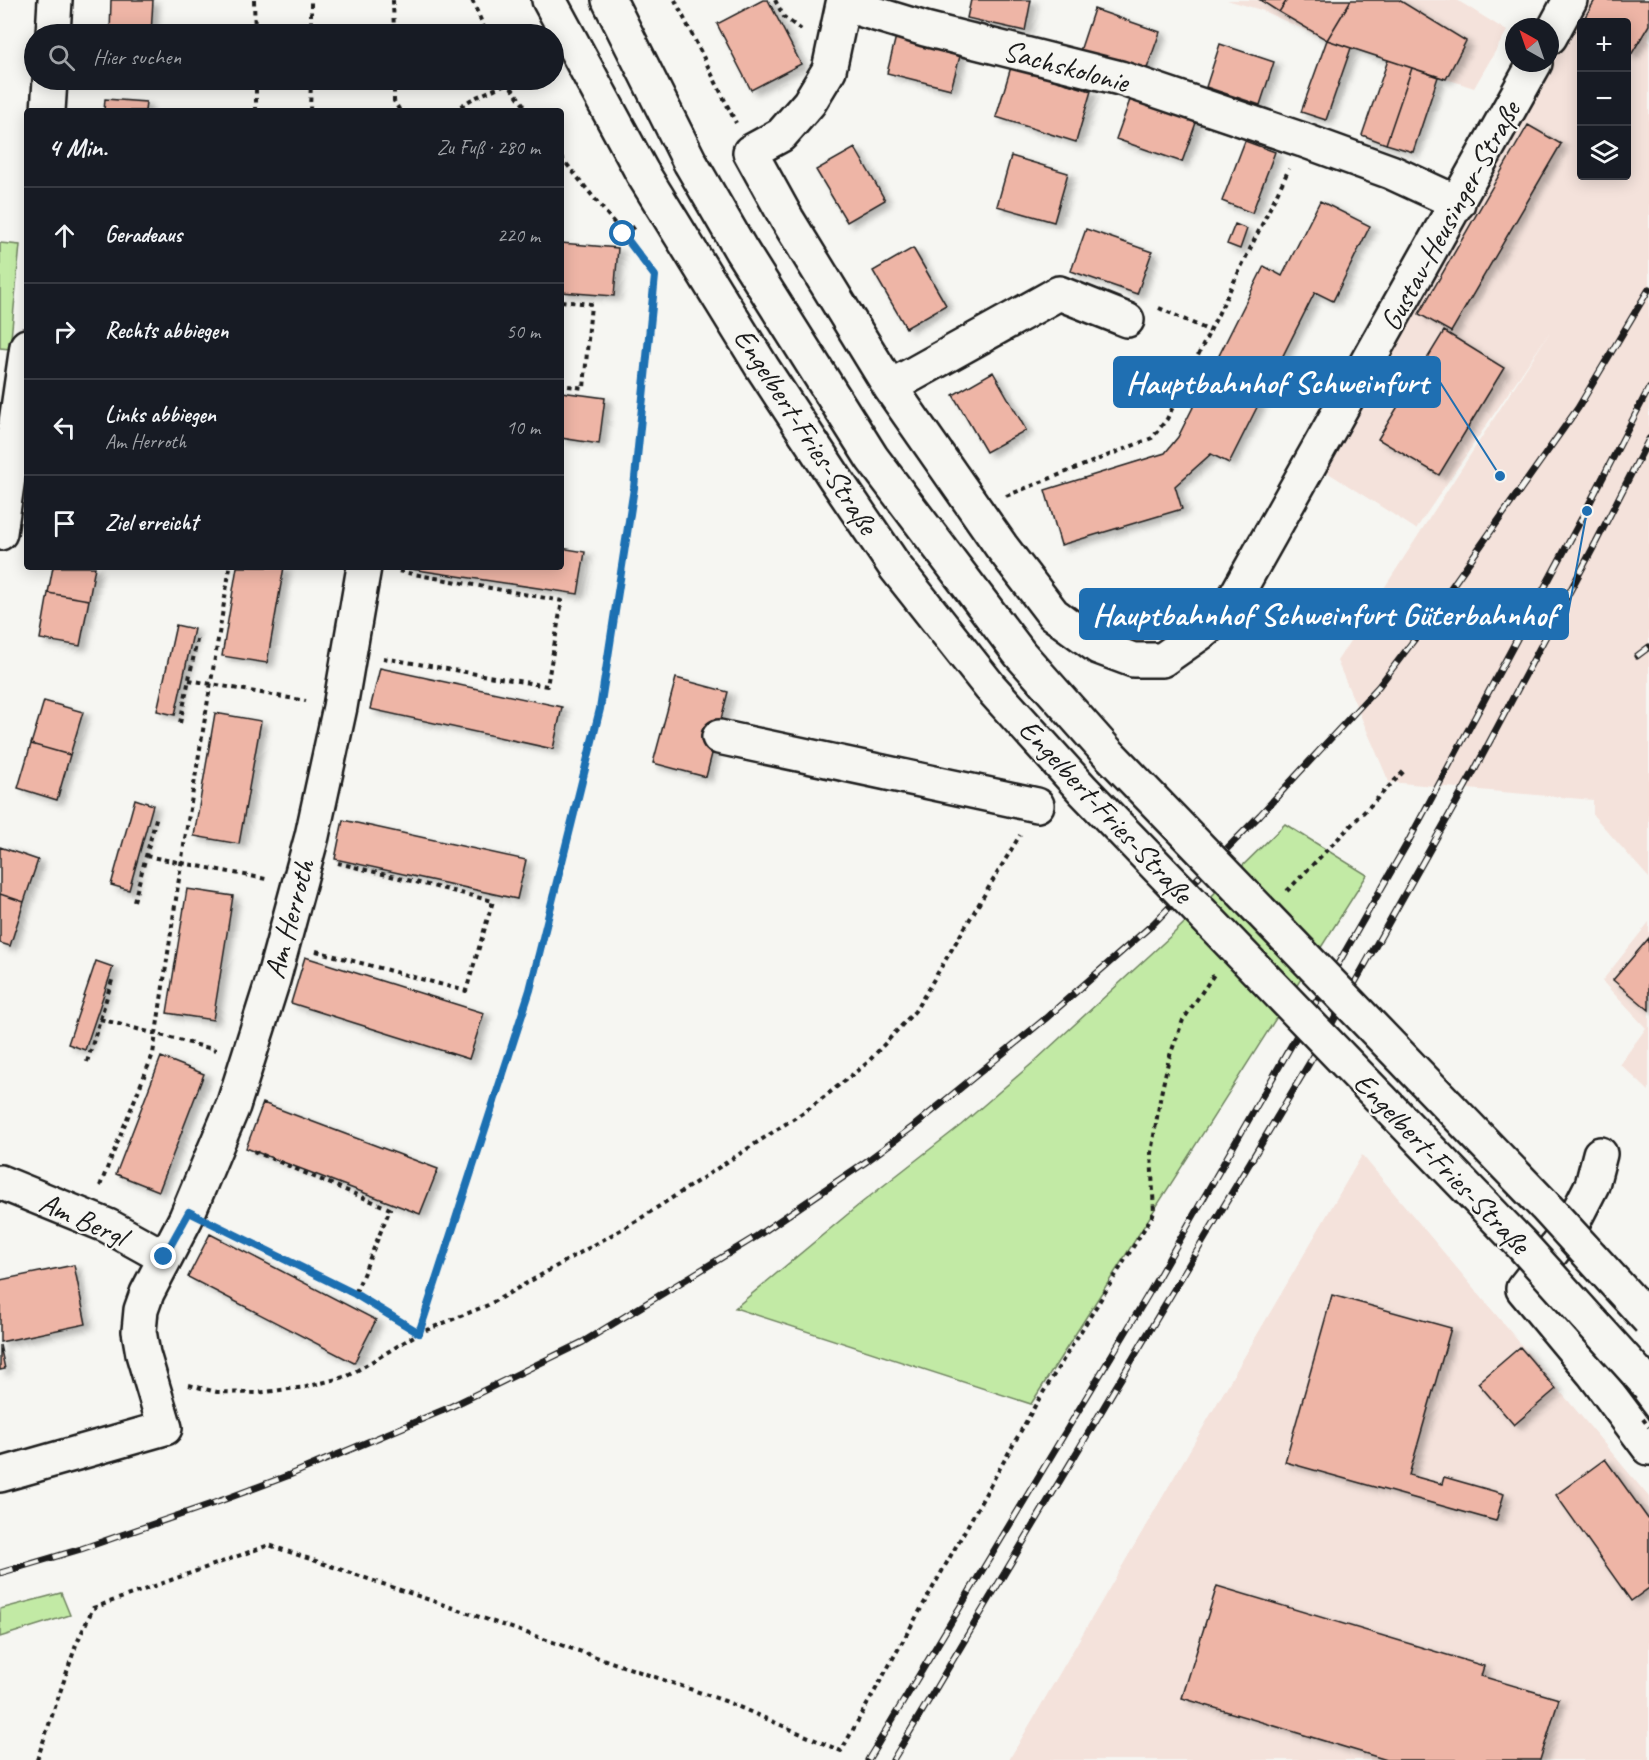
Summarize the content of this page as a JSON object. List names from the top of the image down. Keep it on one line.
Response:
{"streets":{"street":["Sachskolonie","Gustav-Heusinger-Straße","Engelbert-Fries-Straße","Am Herroth","Am Bergl"]},"crossings":[["Sachskolonie","Gustav-Heusinger-Straße"],["Am Herroth","Am Bergl"]],"places":["Hauptbahnhof Schweinfurt","Hauptbahnhof Schweinfurt Güterbahnhof"],"north":"top left","page":{"map_buttons":["+","−"],"search":"Hier suchen","heading":["4 Min.","Zu Fuß · 280 m"],"list":[["Geradeaus","220 m"],["Rechts abbiegen","50 m"],["Links abbiegen","Am Herroth","10 m"],"Ziel erreicht"]}}
